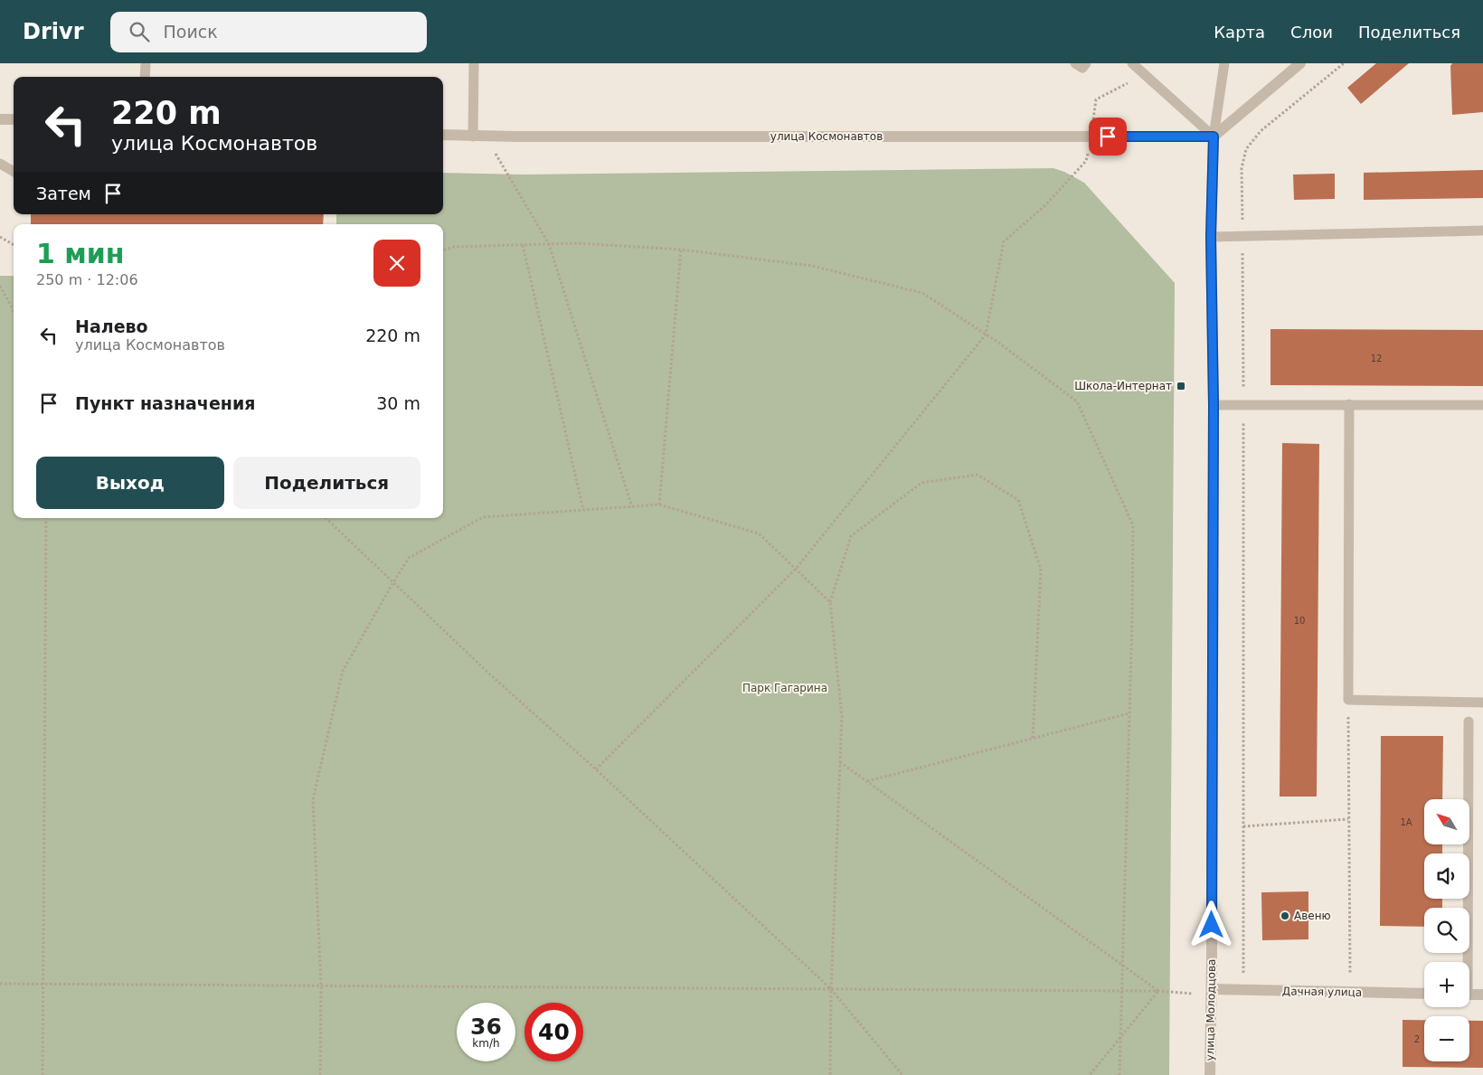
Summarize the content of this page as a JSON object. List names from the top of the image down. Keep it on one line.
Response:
{"streets":{"street":["улица Космонавтов","Дачная улица","улица Молодцова"]},"crossings":[["улица Космонавтов","улица Молодцова"],["Дачная улица","улица Молодцова"]],"parks":["Парк Гагарина"],"places":{"transit":["Школа-Интернат"],"other":["Авеню"]},"house_numbers":["12","10","1А","2"],"north":"top left","page":{"header":"Drivr","search":"Поиск","nav":["Карта","Слои","Поделиться"],"turn":["220 m","улица Космонавтов"],"then":"Затем","heading":["1 мин","250 m · 12:06"],"list":[{"name":"Налево","note":"улица Космонавтов","value":"220 m"},{"name":"Пункт назначения","value":"30 m"}],"buttons":["Выход","Поделиться"],"map_buttons":["+","−"],"speed":"36 km/h","limit":"40"}}
